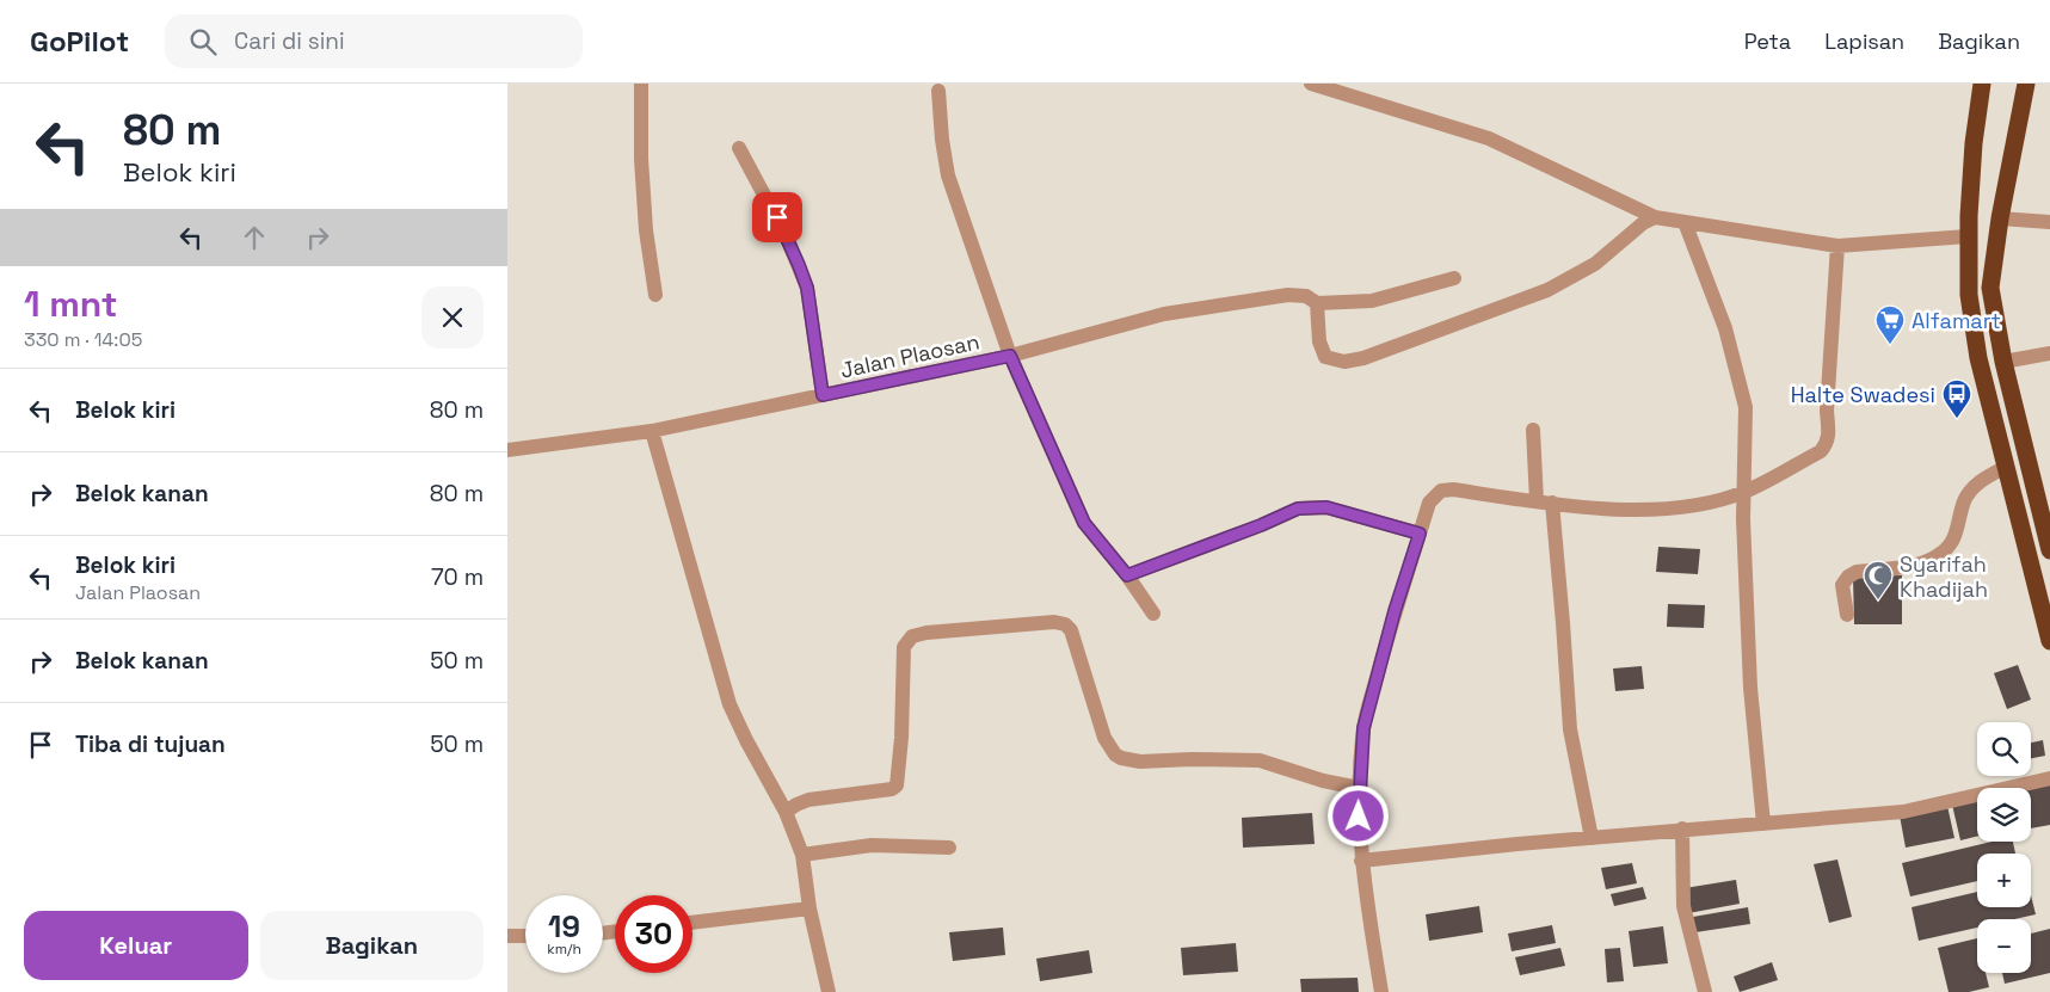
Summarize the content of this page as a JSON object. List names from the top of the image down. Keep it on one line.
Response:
{"streets":{"street":["Jalan Plaosan"]},"places":{"supermarket":["Alfamart"],"bus stop":["Halte Swadesi"],"mosque":["Syarifah Khadijah"]},"page":{"header":"GoPilot","search":"Cari di sini","nav":["Peta","Lapisan","Bagikan"],"turn":["80 m","Belok kiri"],"heading":["1 mnt","330 m · 14:05"],"list":[{"name":"Belok kiri","value":"80 m"},{"name":"Belok kanan","value":"80 m"},{"name":"Belok kiri","note":"Jalan Plaosan","value":"70 m"},{"name":"Belok kanan","value":"50 m"},{"name":"Tiba di tujuan","value":"50 m"}],"map_buttons":["+","−"],"speed":"19 km/h","limit":"30","buttons":["Keluar","Bagikan"]}}
